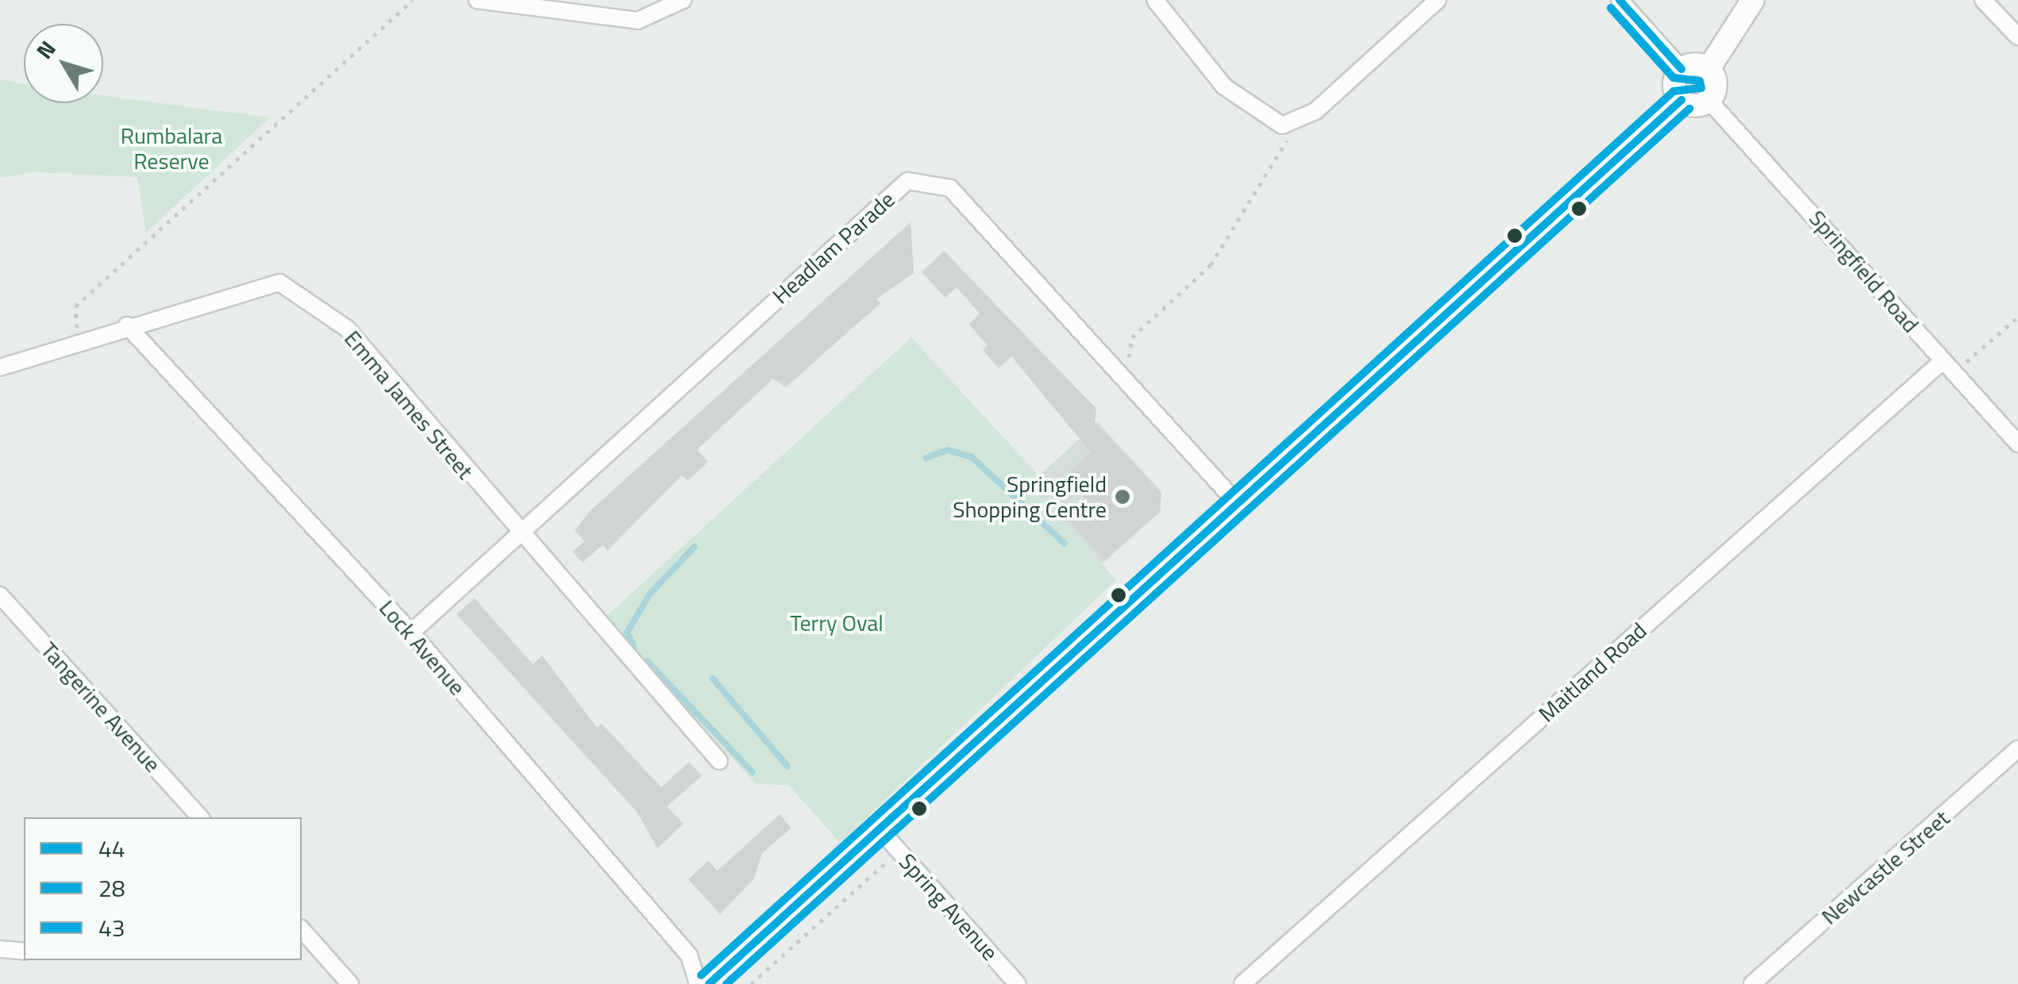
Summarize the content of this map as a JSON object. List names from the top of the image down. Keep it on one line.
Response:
{"streets":{"street":["Headlam Parade","Springfield Road","Emma James Street","Lock Avenue","Maitland Road","Tangerine Avenue","Newcastle Street","Spring Avenue"]},"crossings":[["Headlam Parade","Emma James Street"],["Headlam Parade","Lock Avenue"],["Springfield Road","Maitland Road"],["Emma James Street","Lock Avenue"]],"parks":["Rumbalara Reserve","Terry Oval"],"places":["Springfield Shopping Centre"],"lines":["transit line 44","transit line 28","transit line 43"],"legend":["44","28","43"],"north":"top left"}
